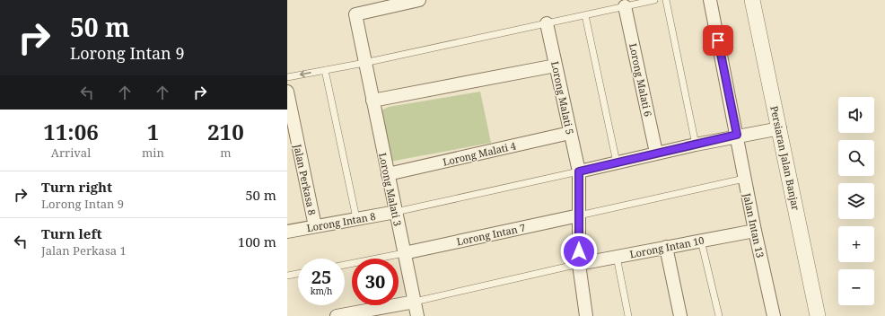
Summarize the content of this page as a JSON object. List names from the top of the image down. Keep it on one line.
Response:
{"streets":{"street":["Lorong Malati 6","Lorong Malati 5","Lorong Malati 4","Persiaran Jalan Banjar","Jalan Perkasa 8","Lorong Malati 3","Lorong Intan 8","Jalan Intan 13","Lorong Intan 7","Lorong Intan 10"]},"crossings":[["Lorong Malati 5","Lorong Malati 4"],["Lorong Malati 5","Lorong Intan 7"],["Lorong Malati 5","Lorong Intan 10"],["Lorong Malati 4","Lorong Malati 3"],["Jalan Perkasa 8","Lorong Intan 8"],["Lorong Malati 3","Lorong Intan 8"],["Lorong Malati 3","Lorong Intan 7"],["Jalan Intan 13","Lorong Intan 10"]],"page":{"turn":["50 m","Lorong Intan 9"],"map_buttons":["+","−"],"eta":["11:06","Arrival","1","min","210","m"],"list":[{"name":"Turn right","note":"Lorong Intan 9","value":"50 m"},{"name":"Turn left","note":"Jalan Perkasa 1","value":"100 m"}],"speed":"25 km/h","limit":"30"}}
